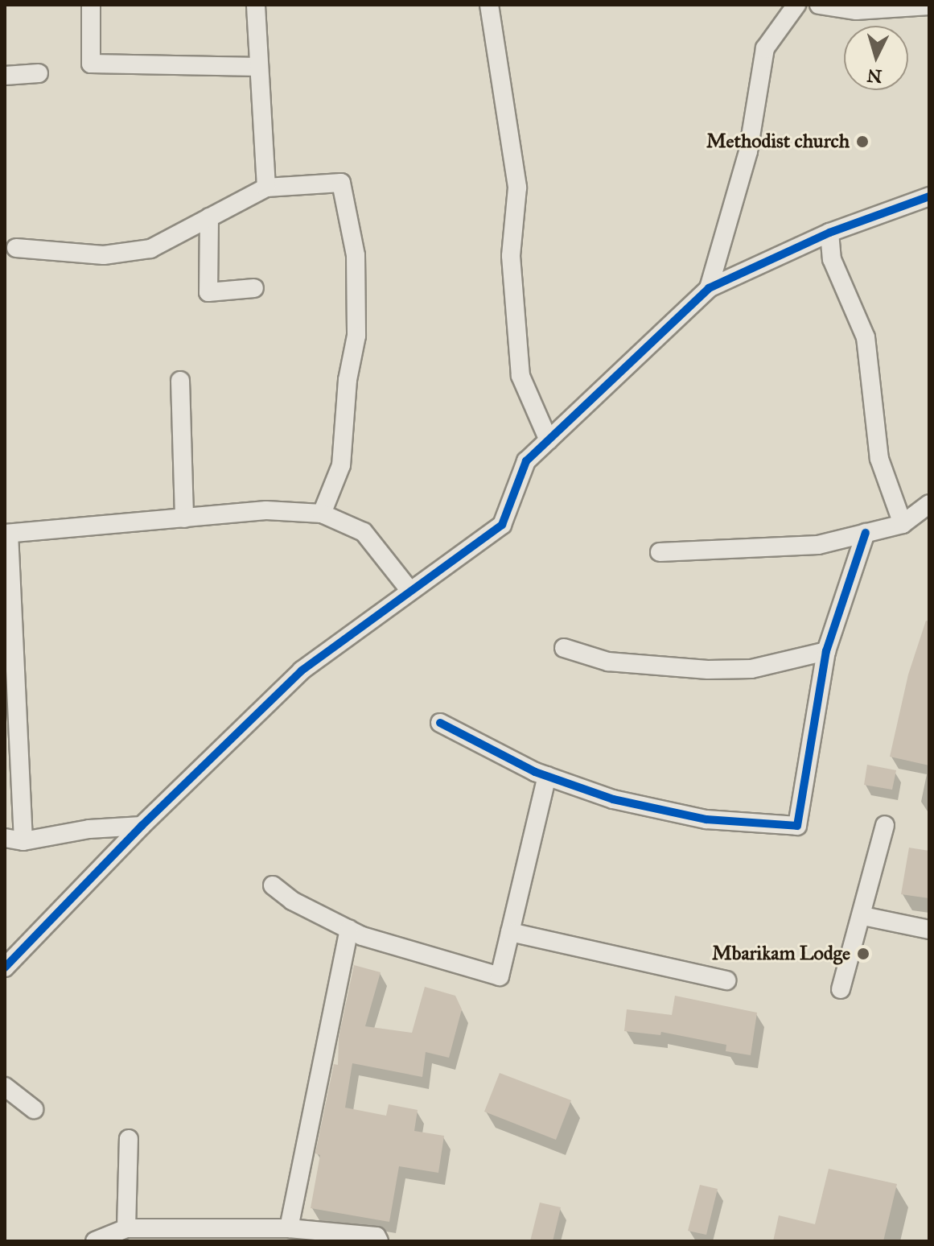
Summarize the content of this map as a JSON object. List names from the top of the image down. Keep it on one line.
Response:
{"places":["Methodist church","Mbarikam Lodge"],"north":"bottom"}
